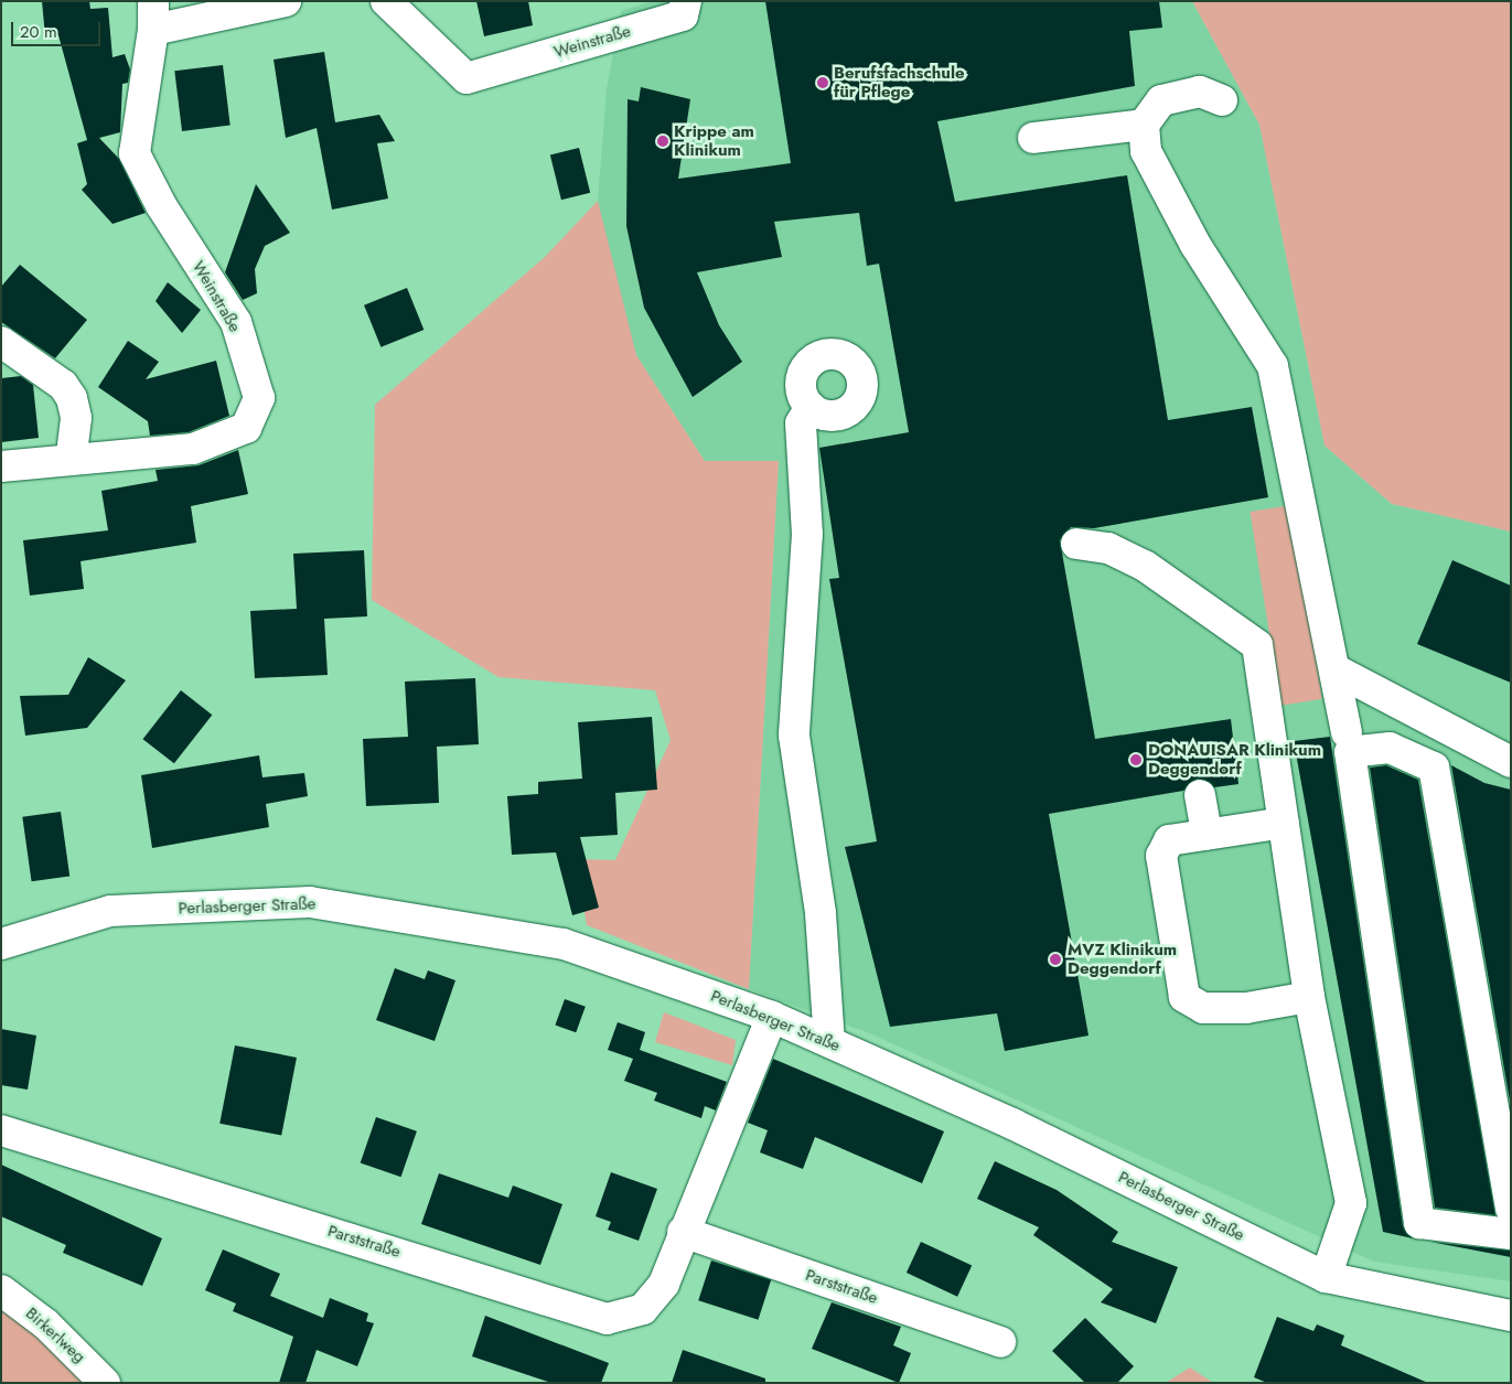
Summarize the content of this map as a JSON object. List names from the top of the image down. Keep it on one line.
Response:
{"streets":{"street":["Weinstraße","Perlasberger Straße","Parststraße","Birkerlweg"]},"crossings":[["Perlasberger Straße","Parststraße"]],"places":["Berufsfachschule für Pflege","Krippe am Klinikum","DONAUISAR Klinikum Deggendorf","MVZ Klinikum Deggendorf"],"scale_bar":"20 m"}
